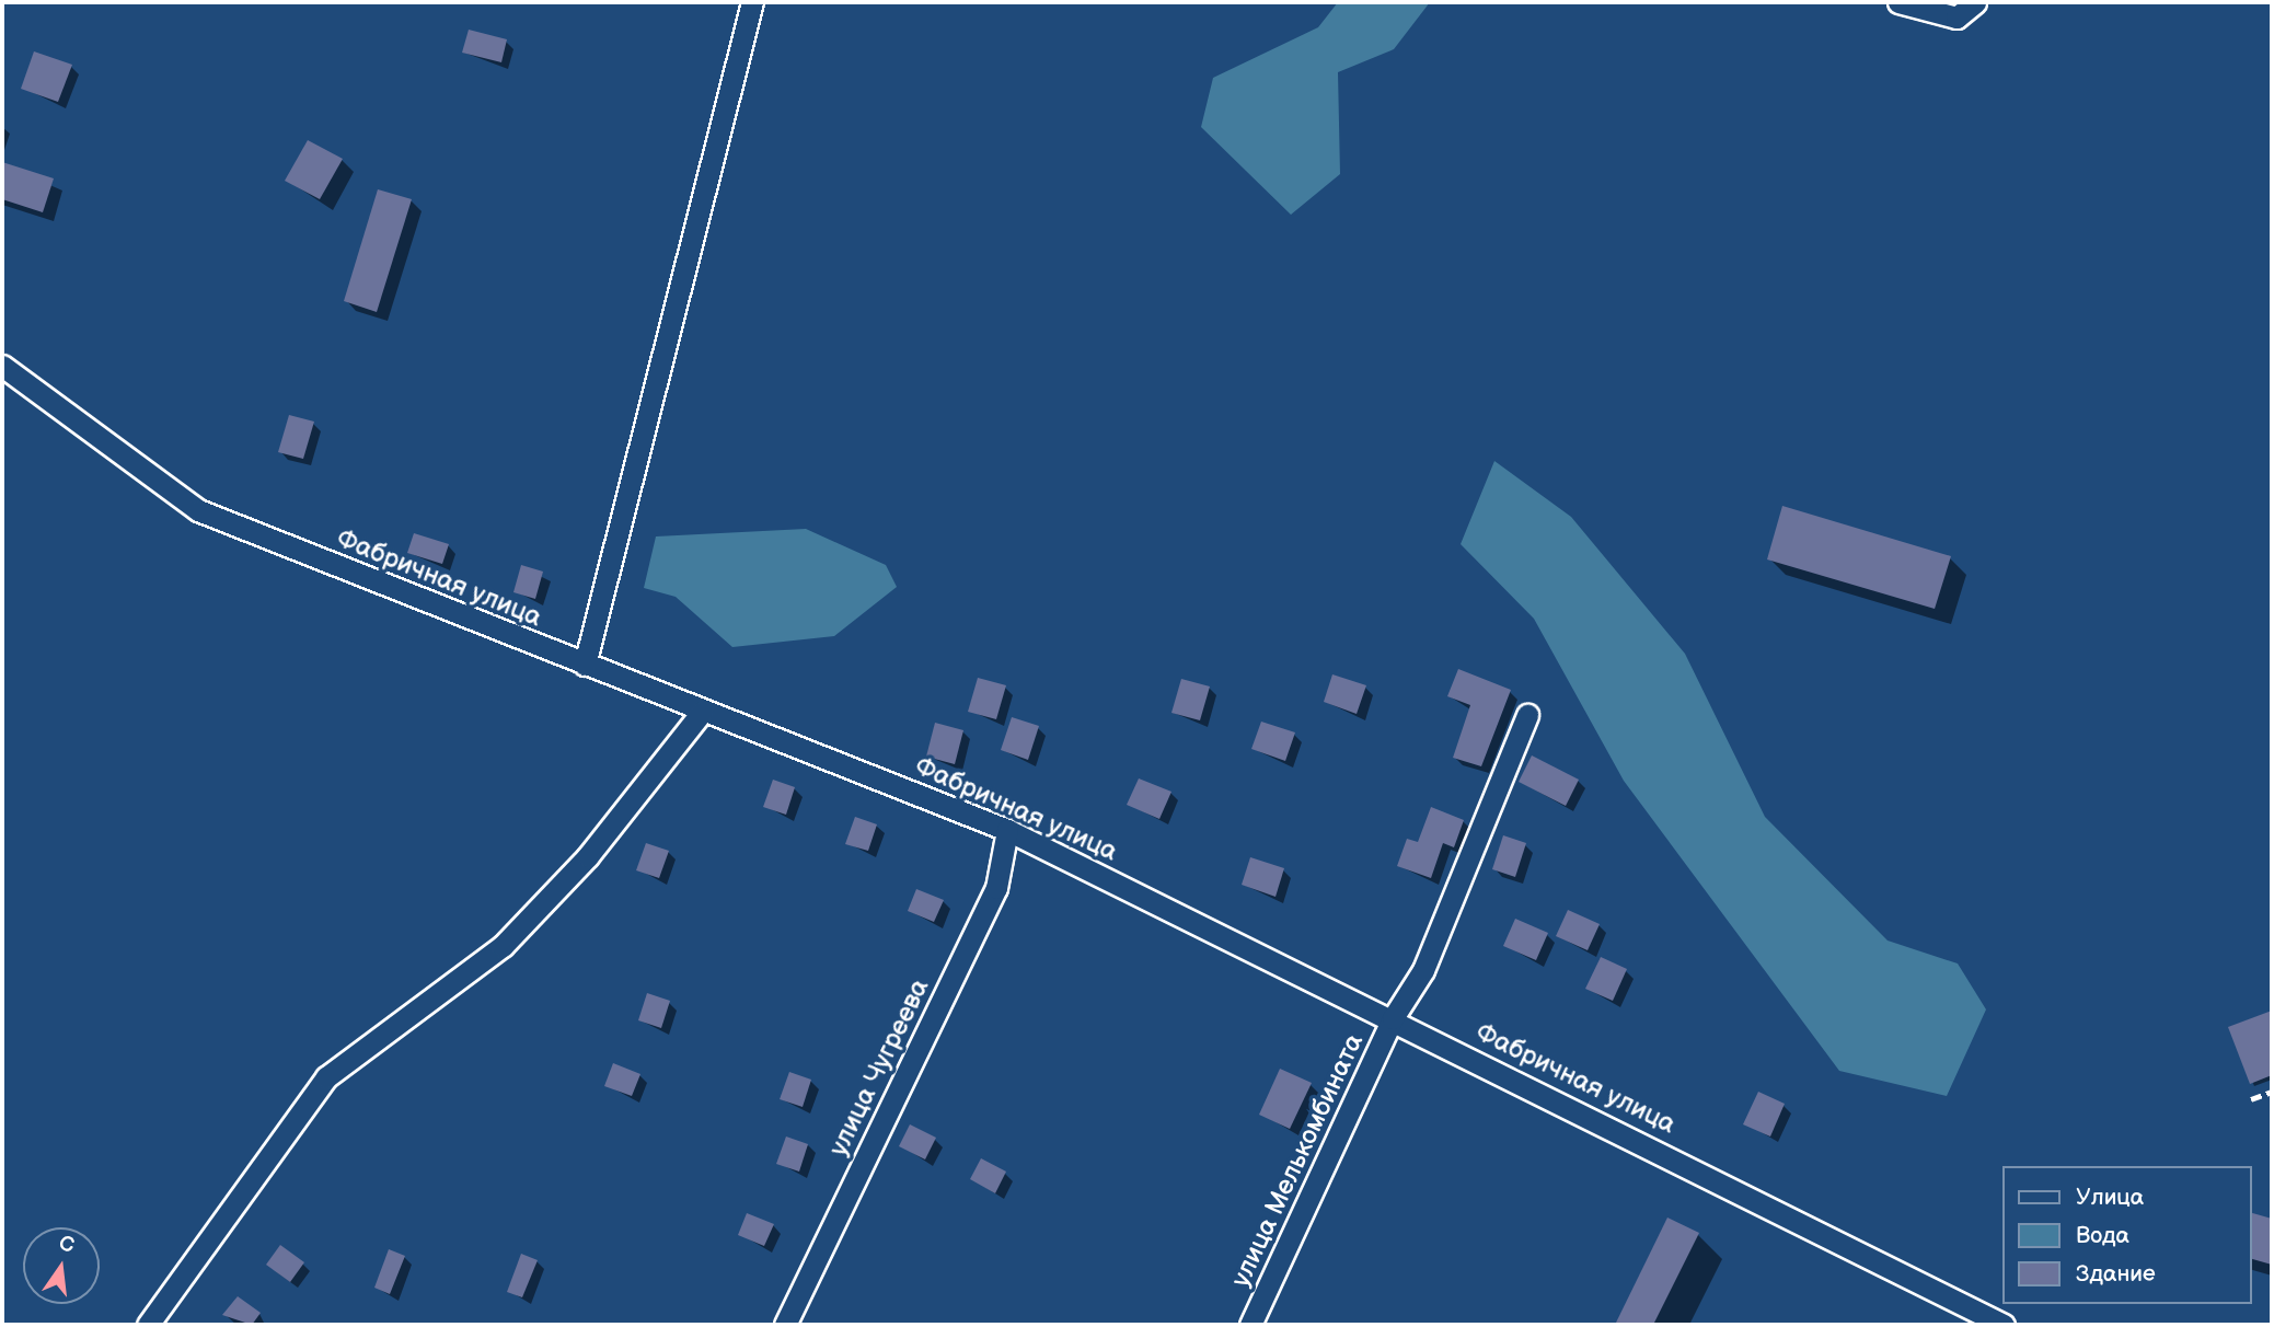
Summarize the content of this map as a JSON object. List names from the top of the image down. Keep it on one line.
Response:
{"streets":{"street":["Фабричная улица","улица Чугреева","улица Мелькомбината"]},"crossings":[["Фабричная улица","улица Чугреева"],["Фабричная улица","улица Мелькомбината"]],"legend":["Улица","Вода","Здание"],"north":"top"}
